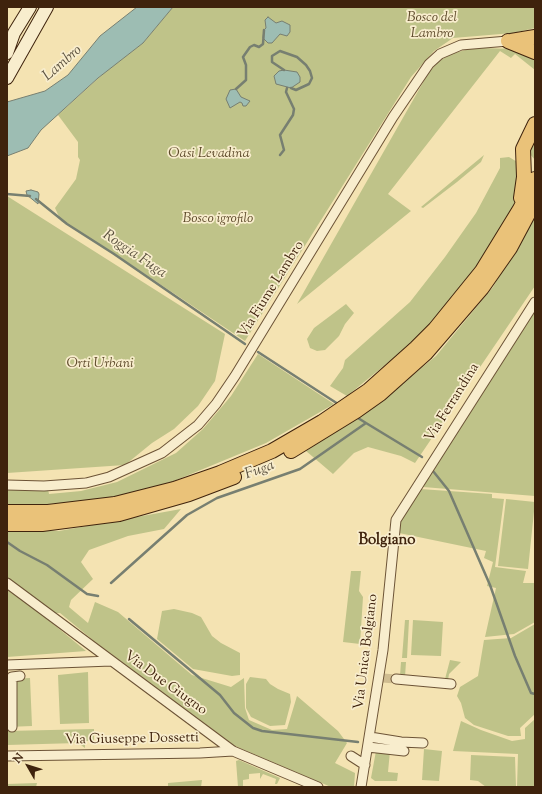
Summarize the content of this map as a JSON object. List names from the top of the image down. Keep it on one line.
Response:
{"streets":{"street":["Via Fiume Lambro","Via Ferrandina","Via Unica Bolgiano","Via Due Giugno","Via Giuseppe Dossetti"]},"crossings":[["Via Ferrandina","Via Unica Bolgiano"],["Via Due Giugno","Via Giuseppe Dossetti"]],"districts":["Bolgiano"],"water":["Lambro","Roggia Fuga","Fuga"],"parks":["Bosco del Lambro","Oasi Levadina","Bosco igrofilo","Orti Urbani"],"north":"top left"}
